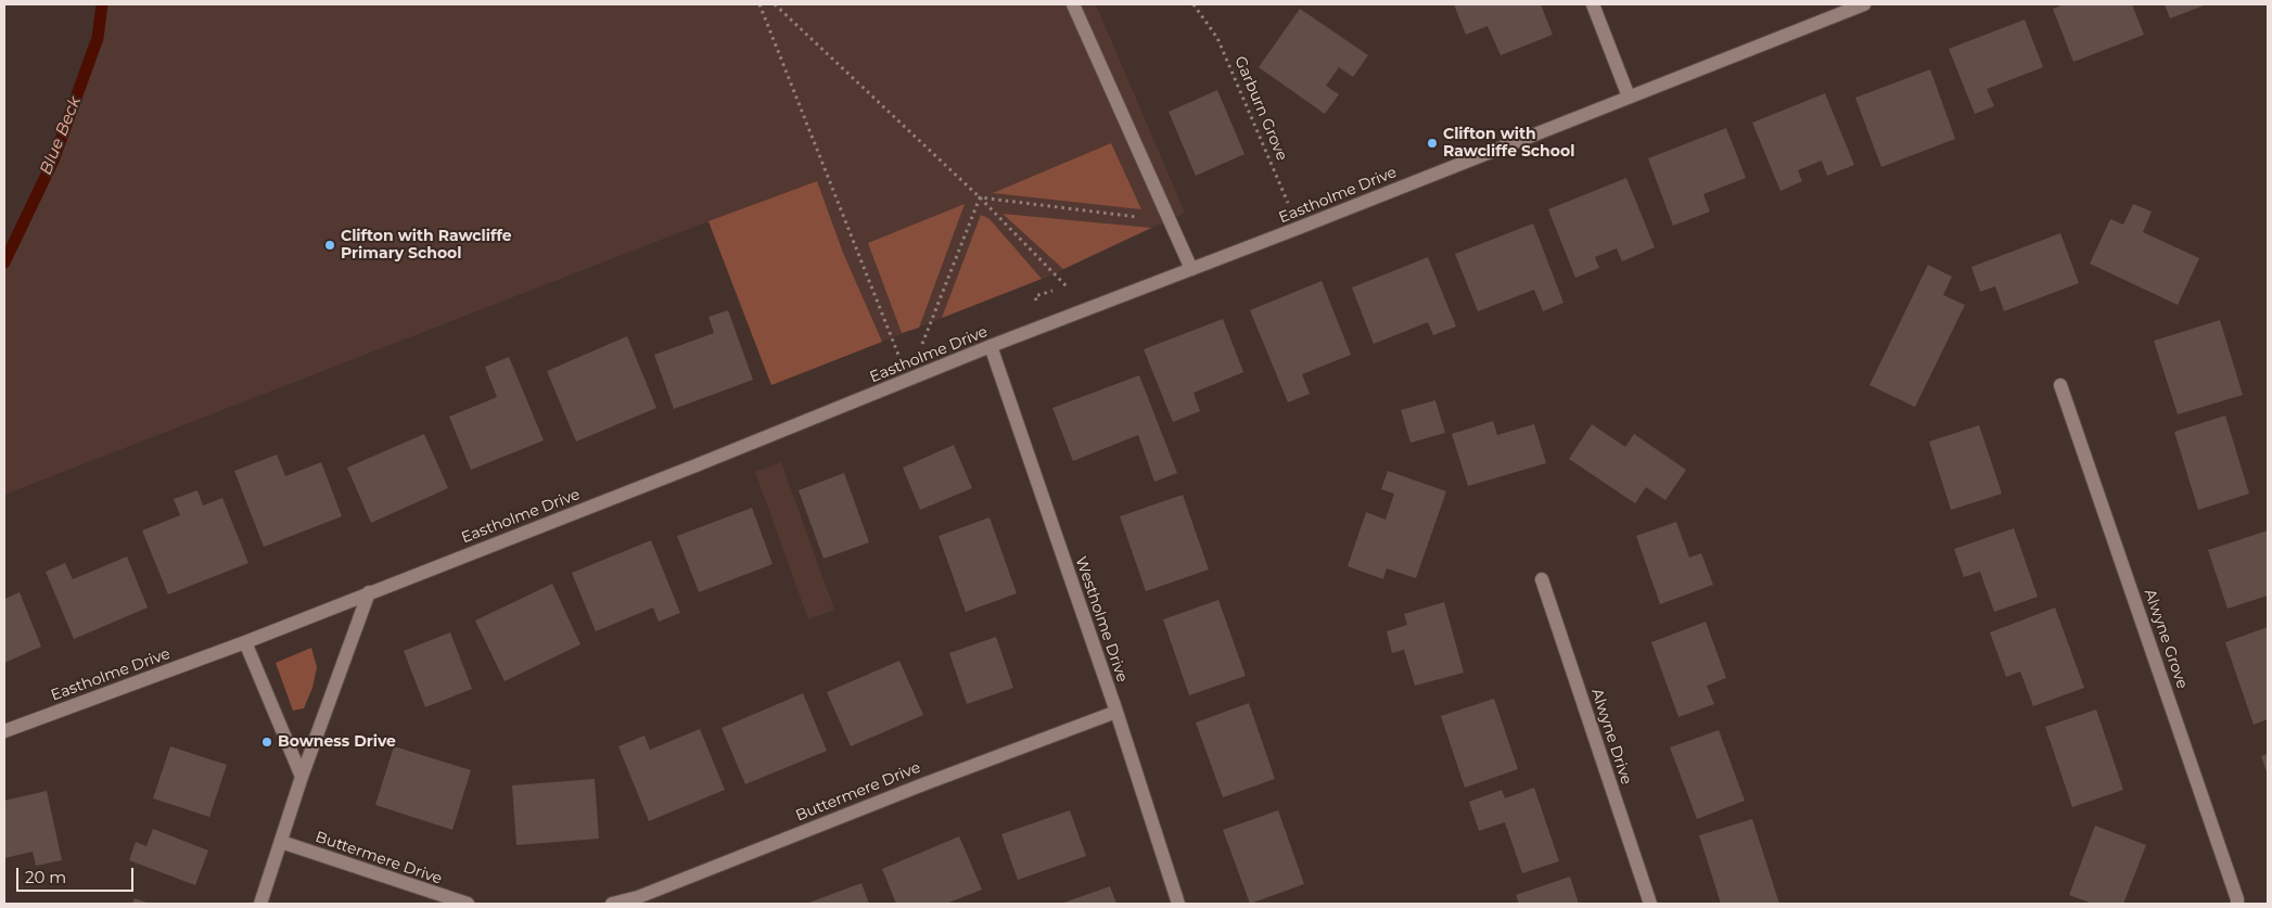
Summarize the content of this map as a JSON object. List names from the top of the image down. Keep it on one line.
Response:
{"streets":{"street":["Eastholme Drive","Westholme Drive","Alwyne Grove","Alwyne Drive","Buttermere Drive"],"path":["Garburn Grove"]},"crossings":[["Garburn Grove","Eastholme Drive"],["Eastholme Drive","Westholme Drive"],["Westholme Drive","Buttermere Drive"]],"water":["Blue Beck"],"places":["Clifton with Rawcliffe School","Clifton with Rawcliffe Primary School","Bowness Drive"],"scale_bar":"20 m"}
